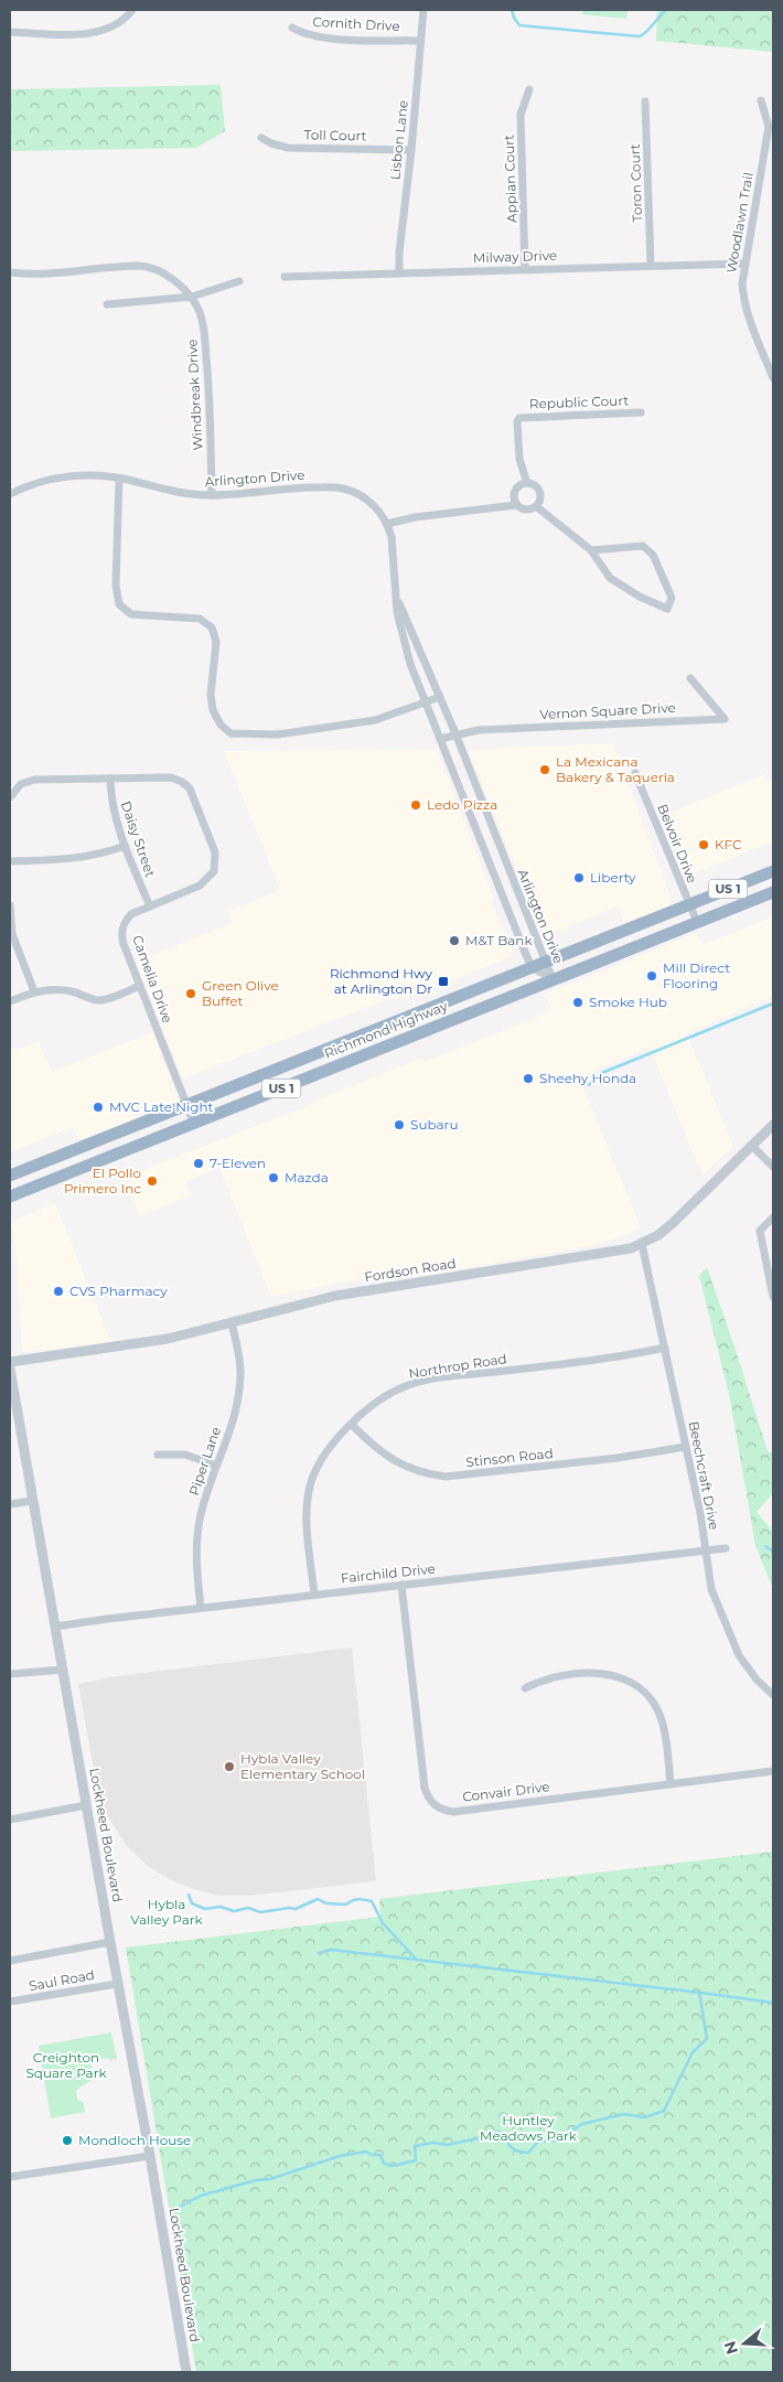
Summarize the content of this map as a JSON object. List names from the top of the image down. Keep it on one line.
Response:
{"streets":{"highway":["US 1","Richmond Highway"],"street":["Cornith Drive","Toll Court","Lisbon Lane","Appian Court","Toron Court","Woodlawn Trail","Milway Drive","Windbreak Drive","Republic Court","Arlington Drive","Vernon Square Drive","Daisy Street","Belvoir Drive","Camelia Drive","Fordson Road","Northrop Road","Stinson Road","Piper Lane","Beechcraft Drive","Fairchild Drive","Convair Drive","Lockheed Boulevard","Saul Road"]},"crossings":[["Cornith Drive","Lisbon Lane"],["Toll Court","Lisbon Lane"],["Lisbon Lane","Milway Drive"],["Appian Court","Milway Drive"],["Toron Court","Milway Drive"],["Woodlawn Trail","Milway Drive"],["Windbreak Drive","Arlington Drive"],["Arlington Drive","Vernon Square Drive"],["Arlington Drive","Richmond Highway"],["Daisy Street","Camelia Drive"],["Belvoir Drive","Richmond Highway"],["Camelia Drive","Richmond Highway"],["Fordson Road","Piper Lane"],["Fordson Road","Beechcraft Drive"],["Northrop Road","Stinson Road"],["Northrop Road","Beechcraft Drive"],["Northrop Road","Fairchild Drive"],["Stinson Road","Beechcraft Drive"],["Piper Lane","Fairchild Drive"],["Beechcraft Drive","Fairchild Drive"],["Fairchild Drive","Convair Drive"],["Fairchild Drive","Lockheed Boulevard"],["Lockheed Boulevard","Saul Road"]],"parks":["Hybla Valley Park","Creighton Square Park","Huntley Meadows Park"],"places":{"other":["La Mexicana Bakery & Taqueria","Ledo Pizza","KFC","Liberty","M&T Bank","Mill Direct Flooring","Green Olive Buffet","Smoke Hub","Sheehy Honda","MVC Late Night","Subaru","7-Eleven","Mazda","El Pollo Primero Inc","CVS Pharmacy","Hybla Valley Elementary School","Mondloch House"],"transit":["Richmond Hwy at Arlington Dr"]},"north":"left"}
